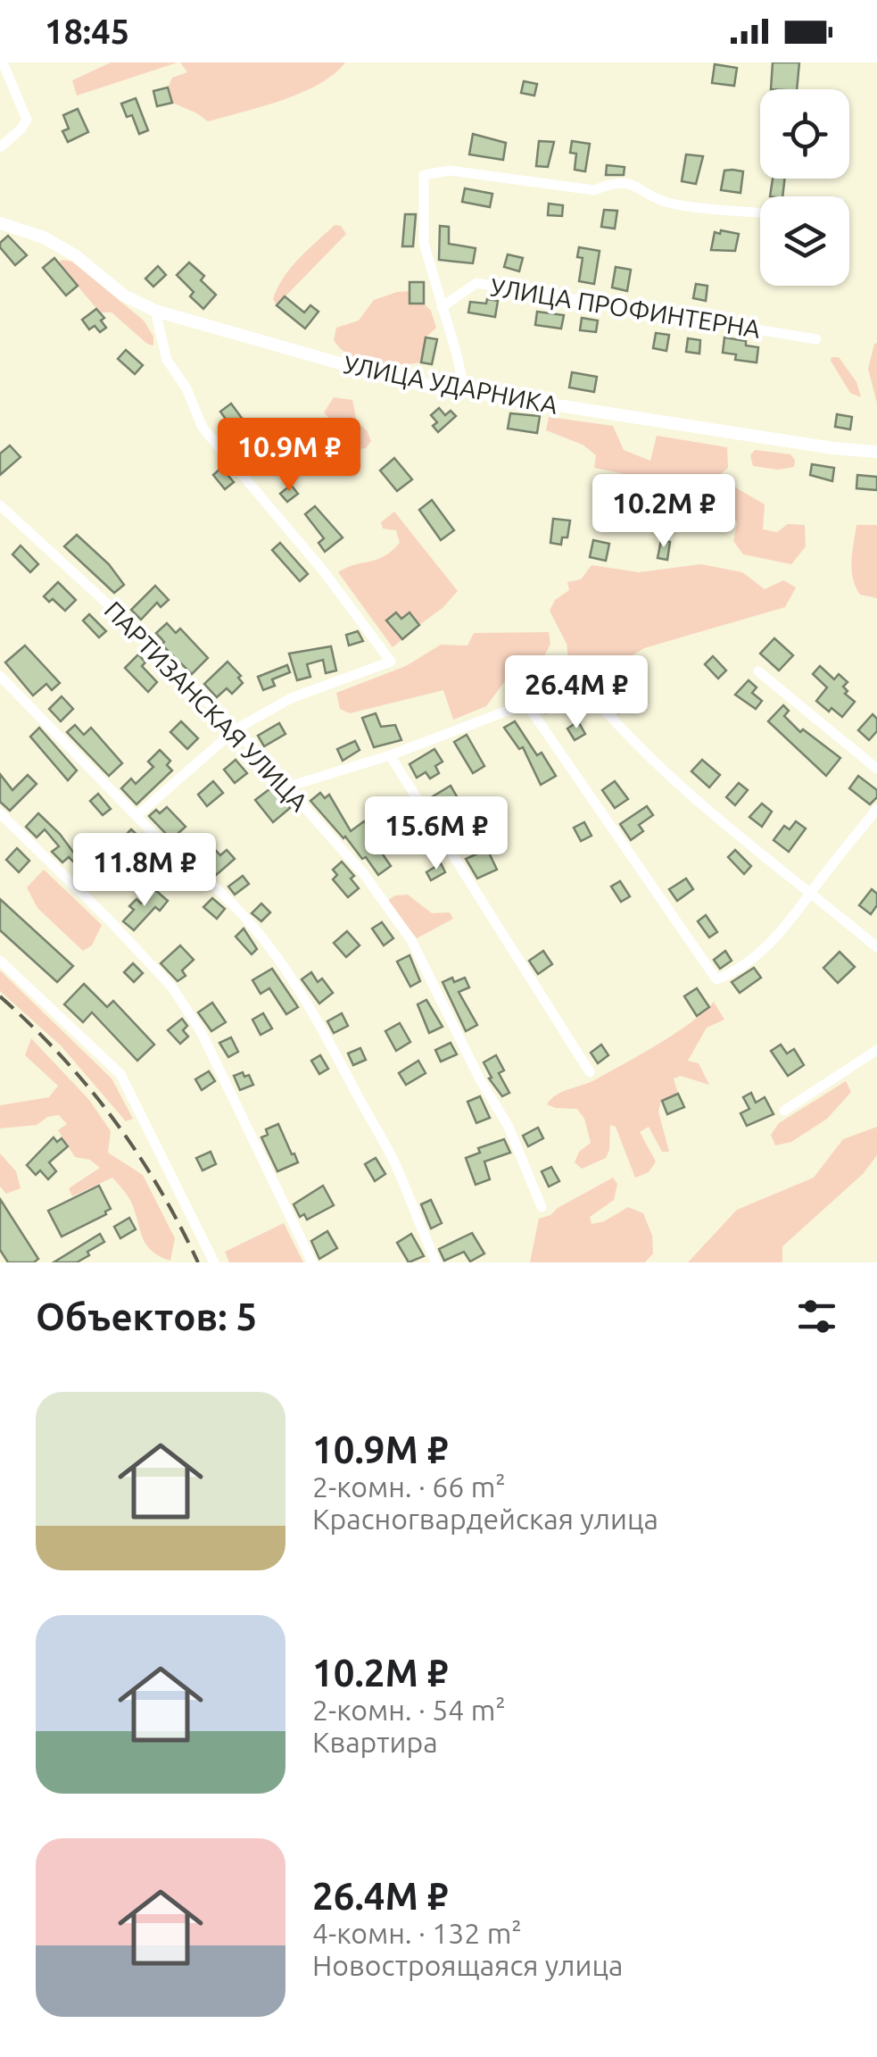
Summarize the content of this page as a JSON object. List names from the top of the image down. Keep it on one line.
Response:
{"streets":{"main road":["УЛИЦА УДАРНИКА"],"street":["УЛИЦА ПРОФИНТЕРНА","ПАРТИЗАНСКАЯ УЛИЦА"]},"page":{"status":"18:45","price":["10.9M ₽","10.2M ₽","26.4M ₽","15.6M ₽","11.8M ₽"],"heading":"Объектов: 5","list":[{"name":"10.9M ₽","note":"2-комн. · 66 m² · Красногвардейская улица"},{"name":"10.2M ₽","note":"2-комн. · 54 m² · Квартира"},{"name":"26.4M ₽","note":"4-комн. · 132 m² · Новостроящаяся улица"}]}}
